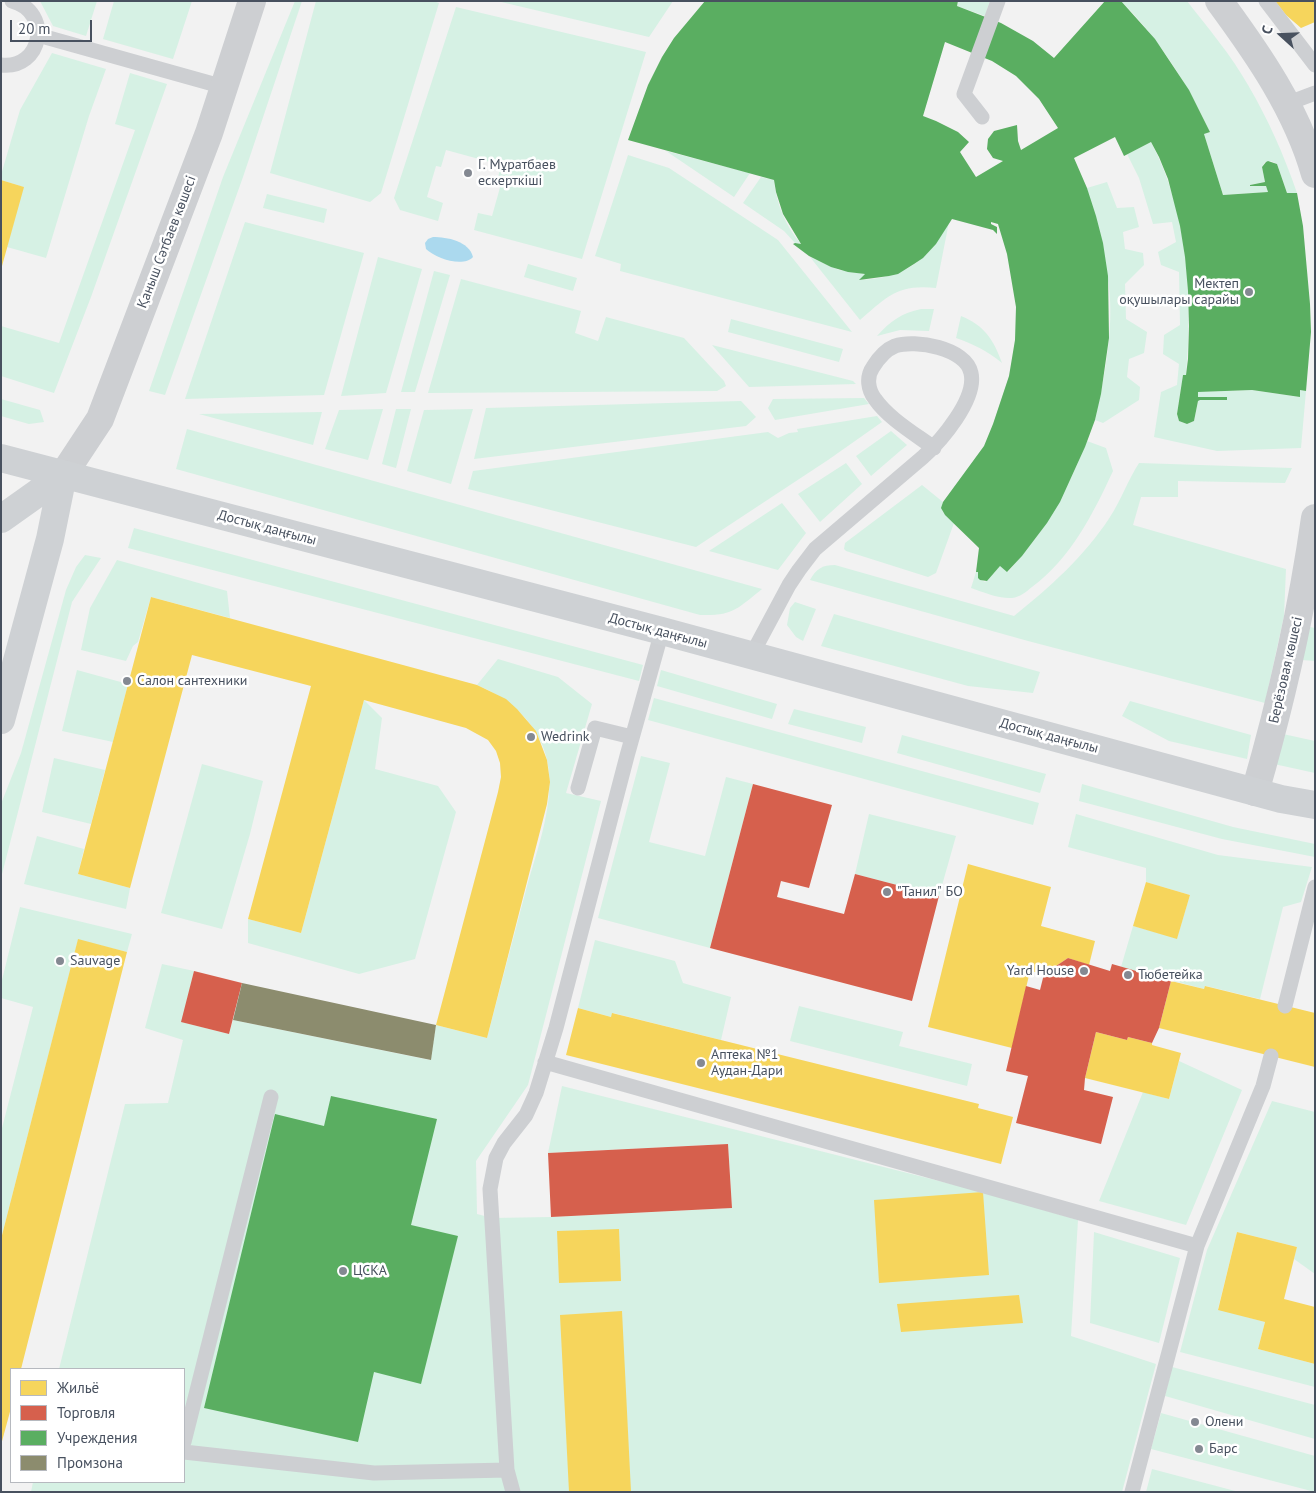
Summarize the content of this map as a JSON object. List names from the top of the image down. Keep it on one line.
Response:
{"streets":{"main road":["Қаныш Сәтбаев көшесі","Достық даңғылы"],"street":["Берёзовая көшесі"]},"crossings":[["Қаныш Сәтбаев көшесі","Достық даңғылы"],["Достық даңғылы","Берёзовая көшесі"]],"places":["Г. Мұратбаев ескерткіші","Мектеп оқушылары сарайы","Салон сантехники","Wedrink","\"Танил\" БО","Sauvage","Yard House","Тюбетейка","Аптека №1 Аудан-Дари","ЦСКА","Олени","Барс"],"legend":["Жильё","Торговля","Учреждения","Промзона"],"scale_bar":"20 m","north":"left"}
